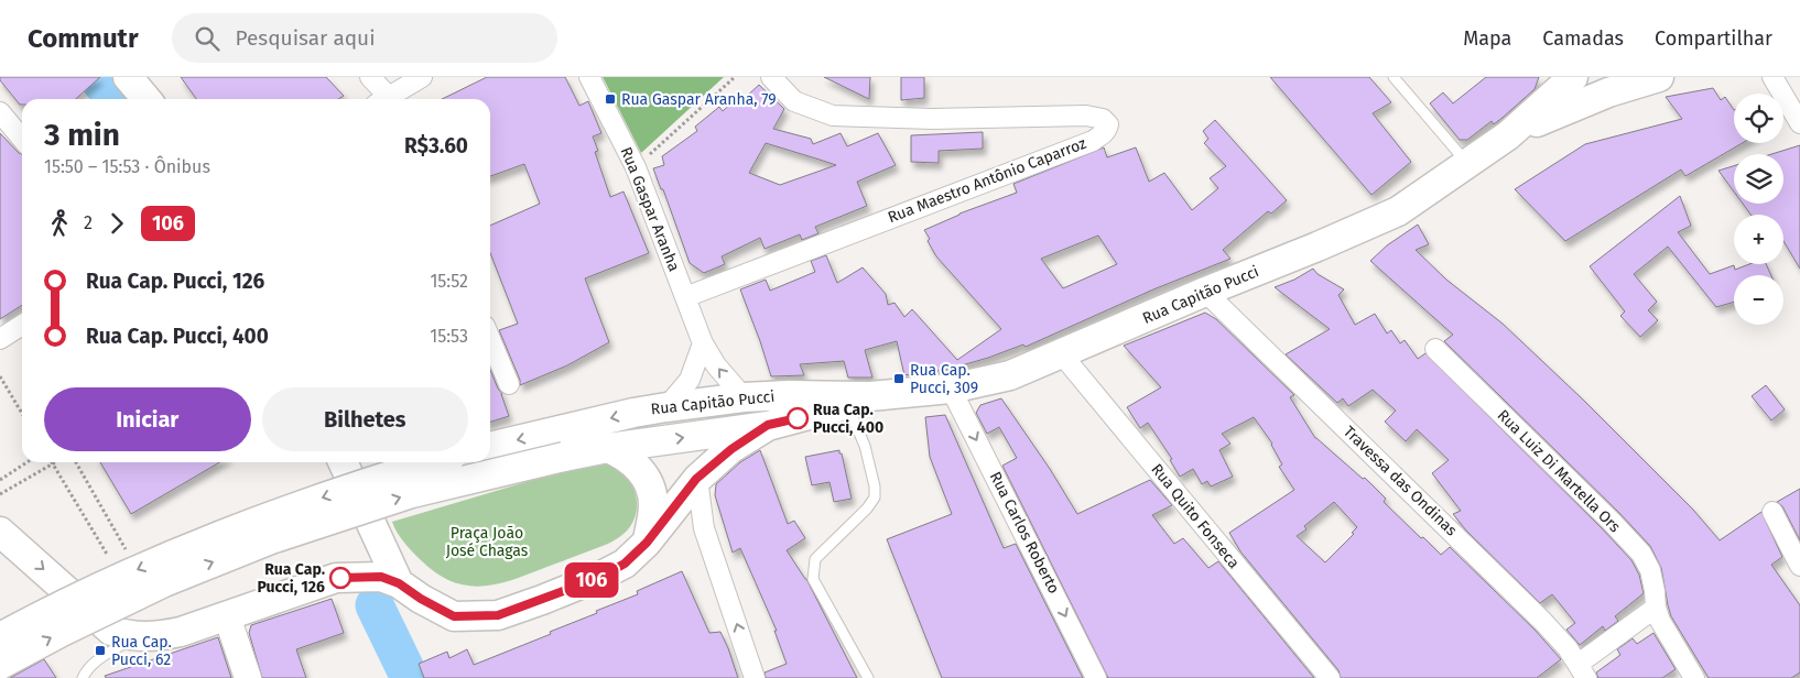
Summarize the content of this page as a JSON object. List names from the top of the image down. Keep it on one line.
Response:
{"streets":{"main road":["Rua Capitão Pucci"],"street":["Rua Maestro Antônio Caparroz","Rua Gaspar Aranha","Rua Luiz Di Martella Ors","Travessa das Ondinas","Rua Quito Fonseca","Rua Carlos Roberto"]},"crossings":[["Rua Maestro Antônio Caparroz","Rua Gaspar Aranha"],["Rua Gaspar Aranha","Rua Capitão Pucci"],["Rua Capitão Pucci","Travessa das Ondinas"],["Rua Capitão Pucci","Rua Quito Fonseca"],["Rua Capitão Pucci","Rua Carlos Roberto"]],"one_way":["Rua Carlos Roberto"],"parks":["Praça João José Chagas"],"places":{"transit":["Rua Gaspar Aranha, 79","Rua Cap. Pucci, 309","Rua Cap. Pucci, 62"],"other":["Rua Cap. Pucci, 400","Rua Cap. Pucci, 126"]},"lines":["bus line 106"],"page":{"header":"Commutr","search":"Pesquisar aqui","nav":["Mapa","Camadas","Compartilhar"],"on_map":"106","map_buttons":["+","−"],"heading":["3 min","15:50 – 15:53 · Ônibus","R$3.60"],"legs":["2","106"],"list":[{"name":"Rua Cap. Pucci, 126","value":"15:52"},{"name":"Rua Cap. Pucci, 400","value":"15:53"}],"buttons":["Iniciar","Bilhetes"]}}
